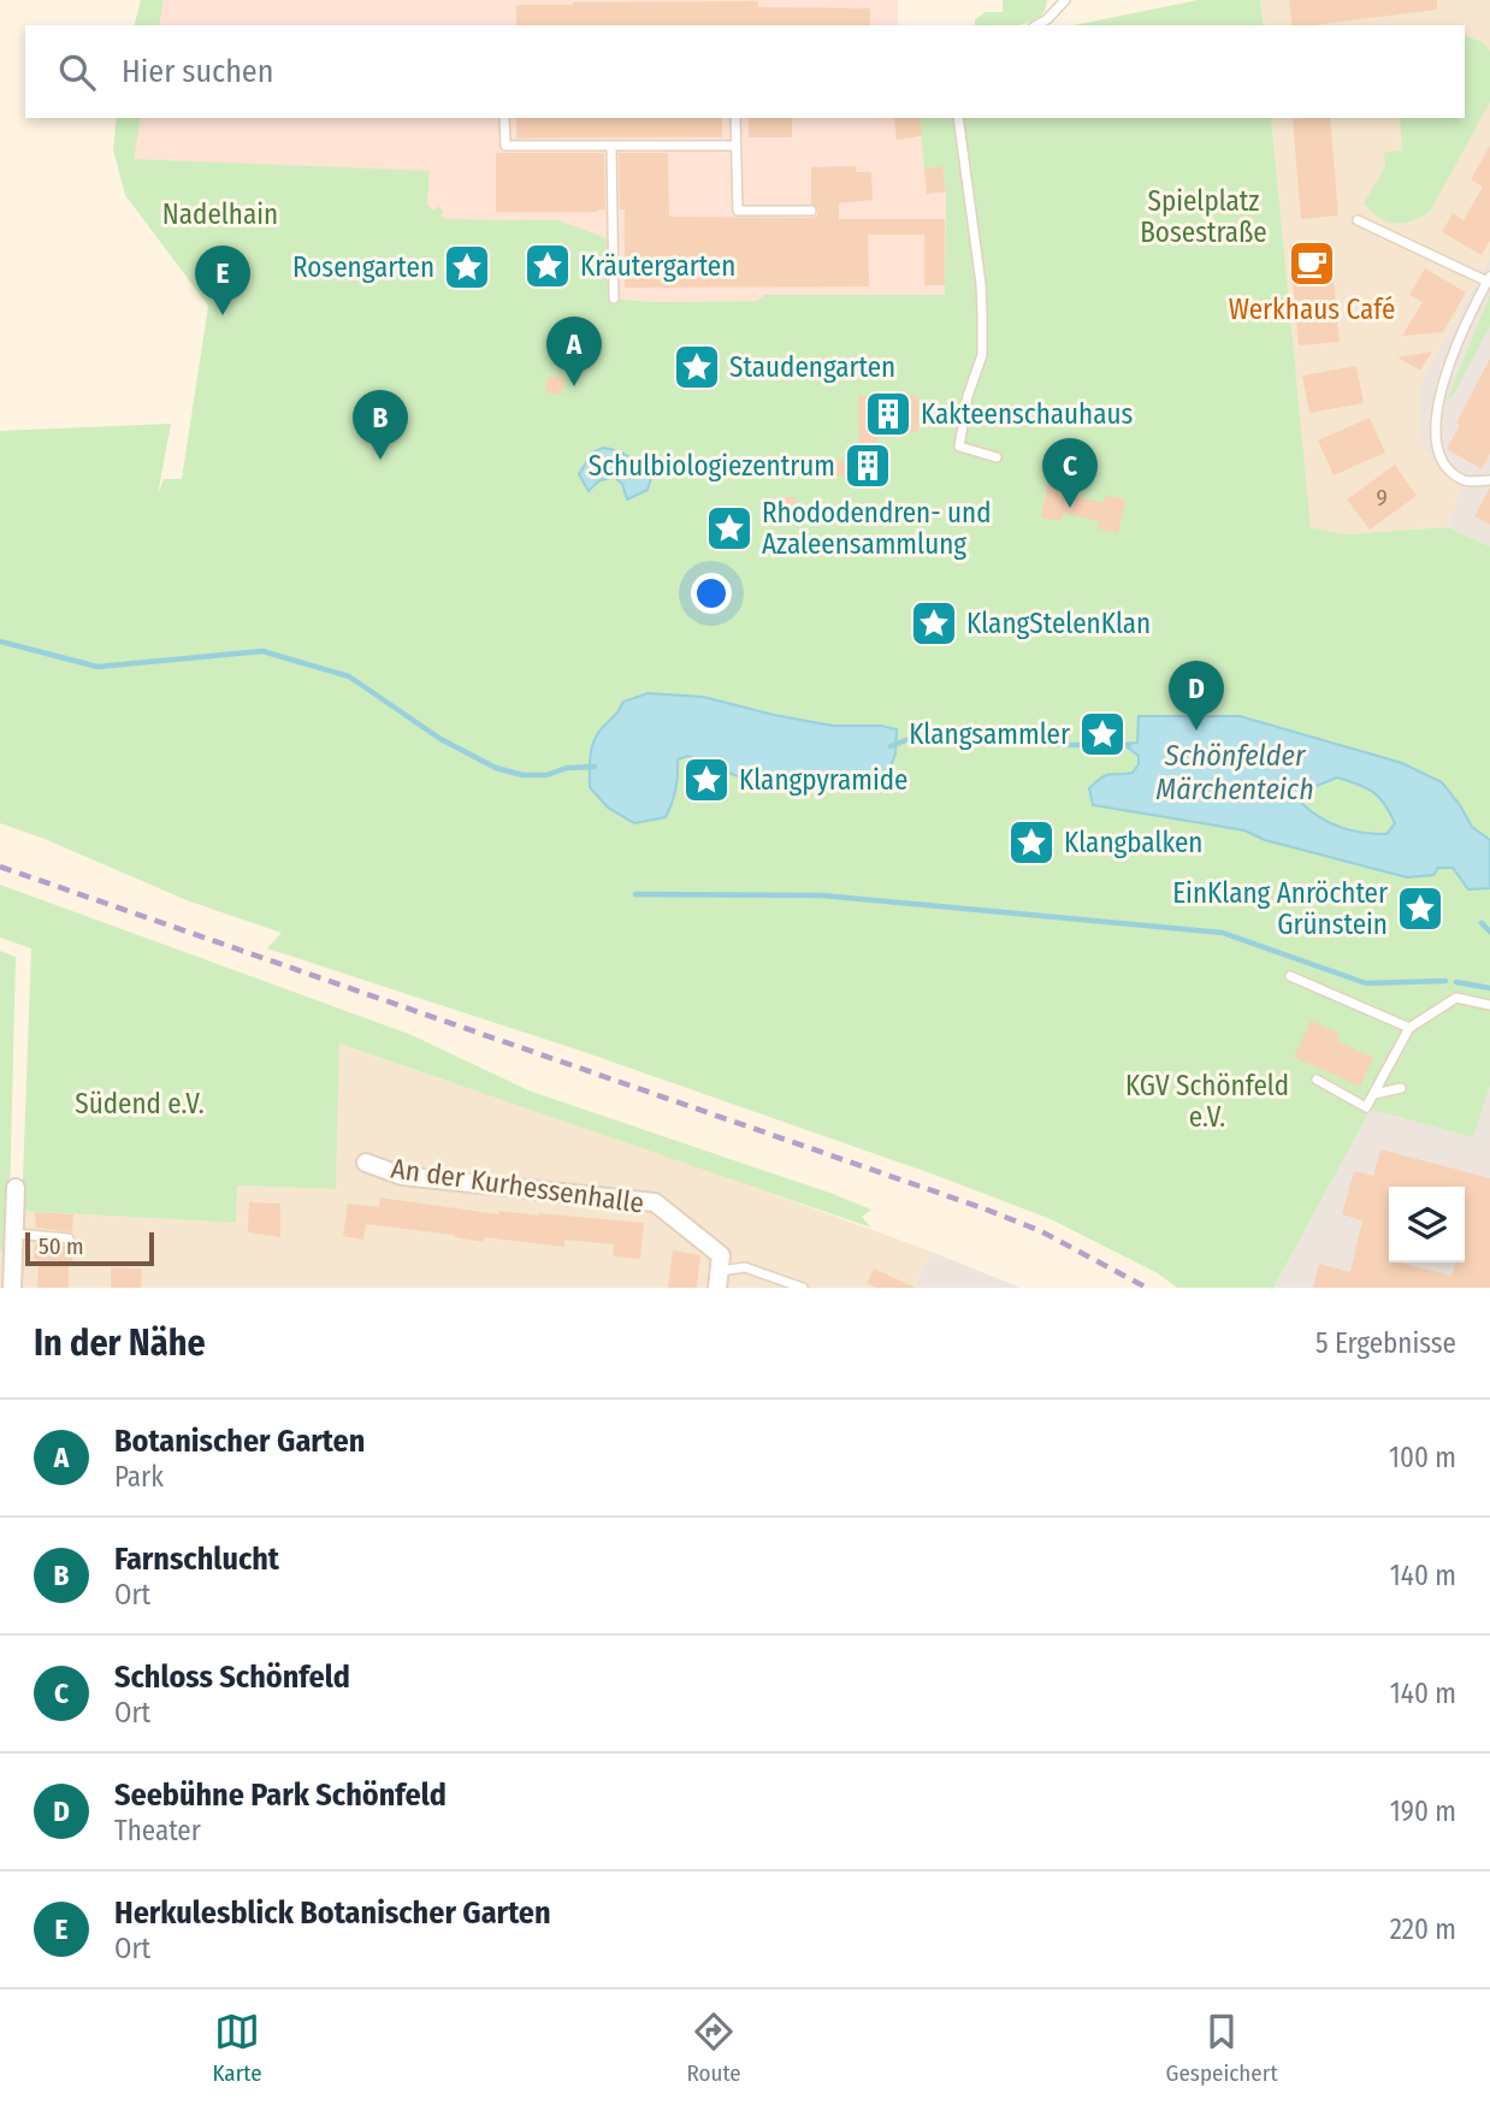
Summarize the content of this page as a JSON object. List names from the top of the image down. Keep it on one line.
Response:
{"streets":{"street":["An der Kurhessenhalle"]},"water":["Schönfelder Märchenteich"],"parks":["Spielplatz Bosestraße","Nadelhain","KGV Schönfeld e.V.","Südend e.V."],"places":{"cafe":["Werkhaus Café"],"place":["Kräutergarten","Rosengarten","Staudengarten","Rhododendren- und Azaleensammlung","KlangStelenKlan","Klangsammler","Klangpyramide","Klangbalken","EinKlang Anröchter Grünstein"],"building":["Kakteenschauhaus","Schulbiologiezentrum"]},"house_numbers":["9"],"scale_bar":"50 m","page":{"search":"Hier suchen","pins":["E","A","B","C","D"],"scale":"50 m","heading":["In der Nähe","5 Ergebnisse"],"list":[{"mark":"A","name":"Botanischer Garten","note":"Park","value":"100 m"},{"mark":"B","name":"Farnschlucht","note":"Ort","value":"140 m"},{"mark":"C","name":"Schloss Schönfeld","note":"Ort","value":"140 m"},{"mark":"D","name":"Seebühne Park Schönfeld","note":"Theater","value":"190 m"},{"mark":"E","name":"Herkulesblick Botanischer Garten","note":"Ort","value":"220 m"}],"nav":["Karte","Route","Gespeichert"]}}
